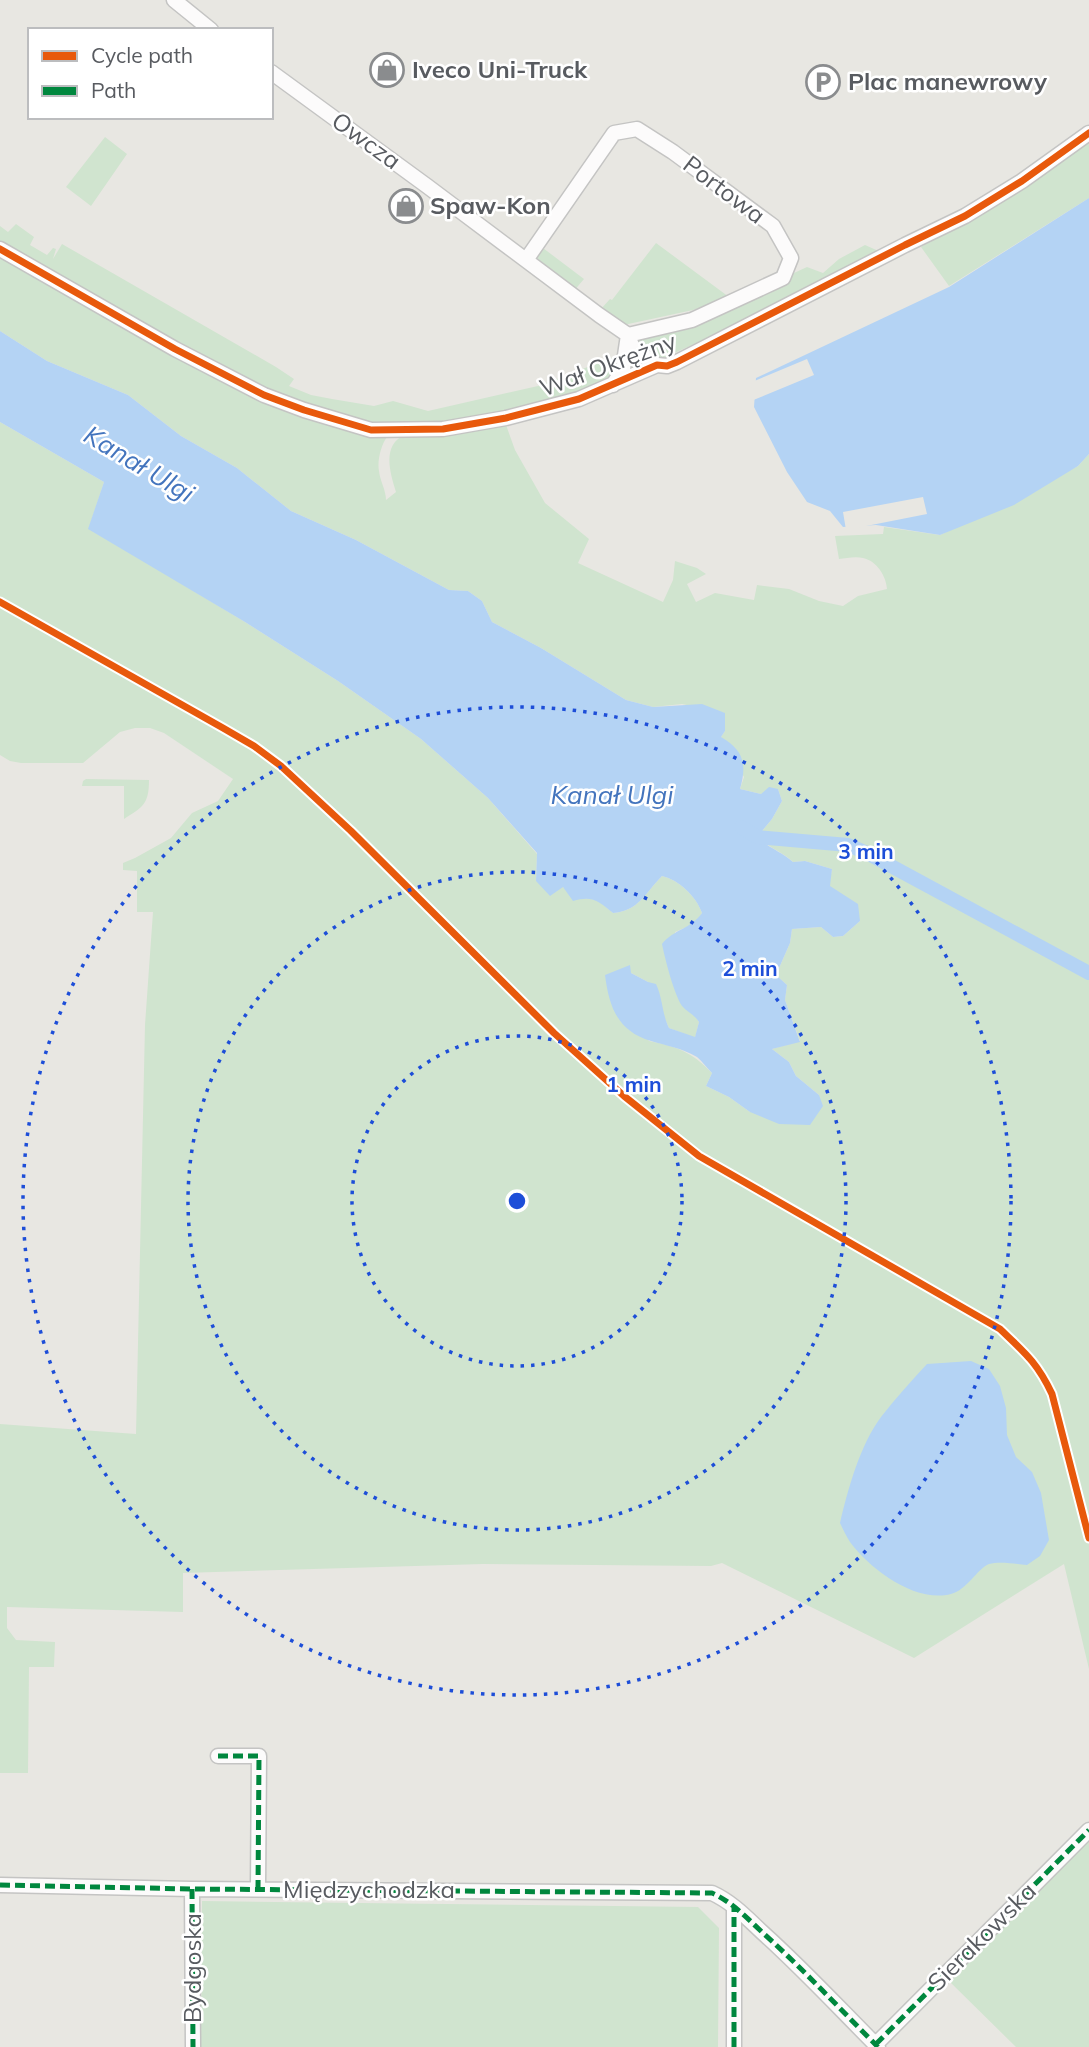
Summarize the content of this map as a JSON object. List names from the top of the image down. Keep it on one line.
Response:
{"streets":{"street":["Owcza","Portowa","Wał Okrężny","Międzychodzka","Sierakowska","Bydgoska"]},"crossings":[["Owcza","Portowa"],["Owcza","Wał Okrężny"],["Portowa","Wał Okrężny"],["Międzychodzka","Sierakowska"],["Międzychodzka","Bydgoska"]],"water":["Kanał Ulgi"],"places":{"shop":["Iveco Uni-Truck","Spaw-Kon"],"parking":["Plac manewrowy"]},"legend":["Cycle path","Path"],"rings":["3 min","2 min","1 min"]}
